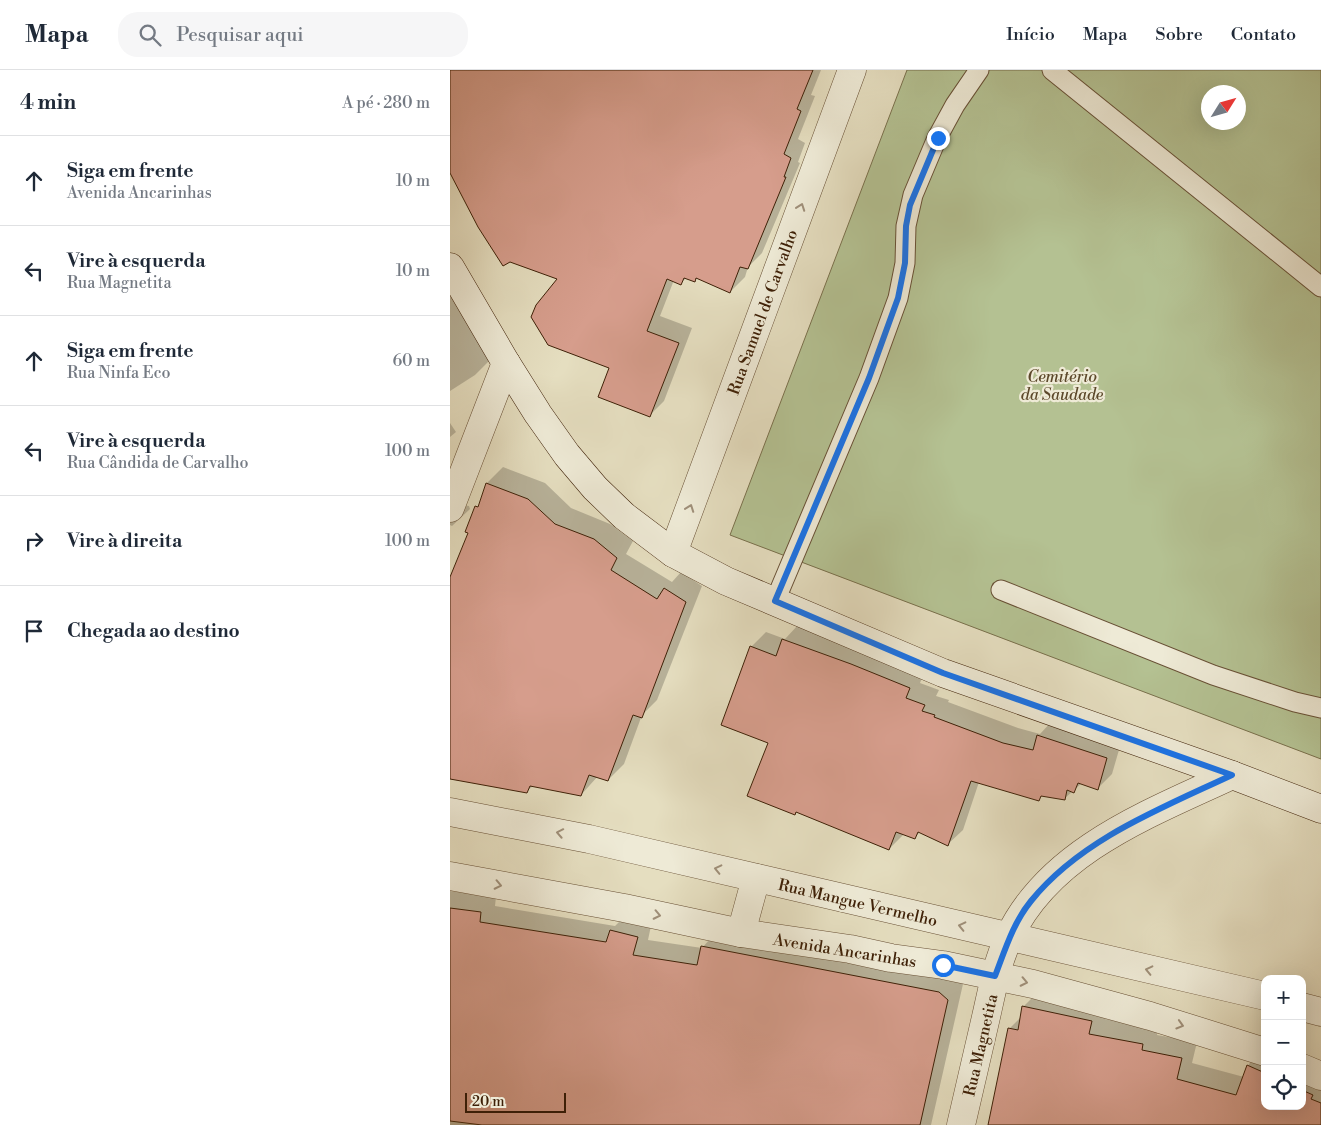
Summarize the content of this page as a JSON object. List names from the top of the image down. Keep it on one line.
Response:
{"streets":{"street":["Rua Samuel de Carvalho","Rua Mangue Vermelho","Avenida Ancarinhas","Rua Magnetita"]},"crossings":[["Rua Mangue Vermelho","Rua Magnetita"],["Avenida Ancarinhas","Rua Magnetita"]],"one_way":["Rua Samuel de Carvalho","Avenida Ancarinhas"],"parks":["Cemitério da Saudade"],"scale_bar":"20 m","north":"top right","page":{"header":"Mapa","search":"Pesquisar aqui","nav":["Início","Mapa","Sobre","Contato"],"heading":["4 min","A pé · 280 m"],"list":[["Siga em frente","Avenida Ancarinhas","10 m"],["Vire à esquerda","Rua Magnetita","10 m"],["Siga em frente","Rua Ninfa Eco","60 m"],["Vire à esquerda","Rua Cândida de Carvalho","100 m"],["Vire à direita","100 m"],"Chegada ao destino"],"map_buttons":["+","−"],"scale":"20 m"}}
